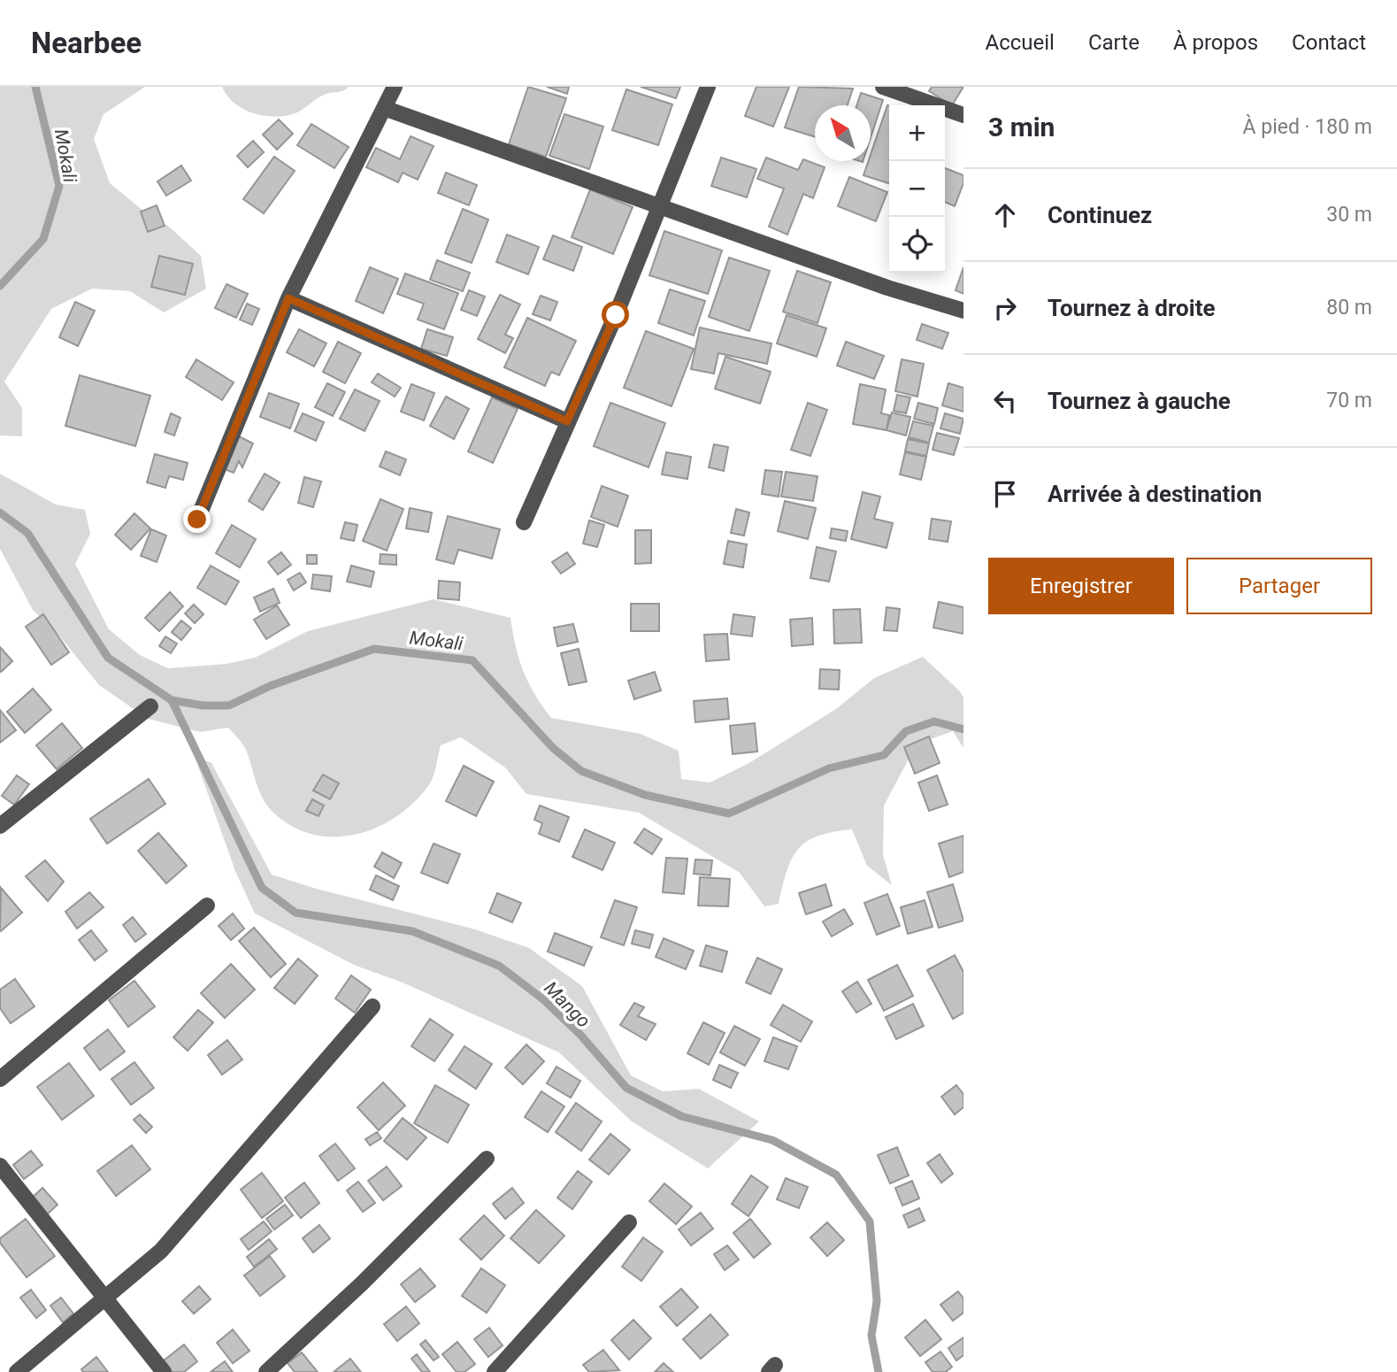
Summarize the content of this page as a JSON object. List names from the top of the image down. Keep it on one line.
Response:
{"water":["Mokali","Mango"],"north":"top left","page":{"header":"Nearbee","nav":["Accueil","Carte","À propos","Contact"],"heading":["3 min","À pied · 180 m"],"map_buttons":["+","−"],"list":[["Continuez","30 m"],["Tournez à droite","80 m"],["Tournez à gauche","70 m"],"Arrivée à destination"],"buttons":["Enregistrer","Partager"]}}
